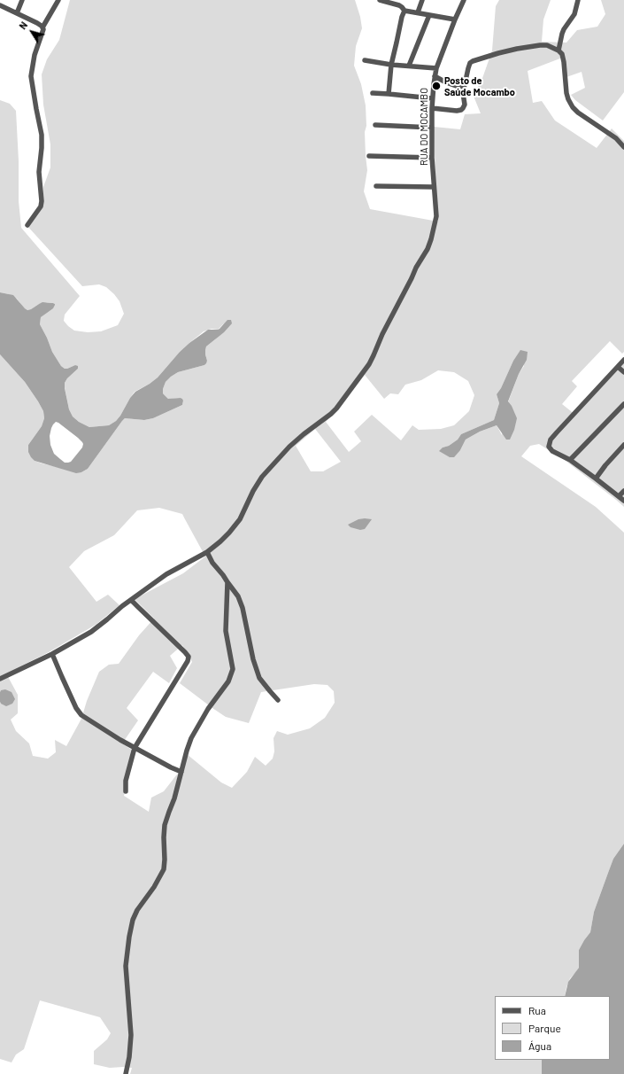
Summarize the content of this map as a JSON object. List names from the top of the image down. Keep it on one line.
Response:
{"streets":{"street":["RUA DO MOCAMBO"]},"places":["Posto de Saúde Mocambo"],"legend":["Rua","Parque","Água"],"north":"top left"}
